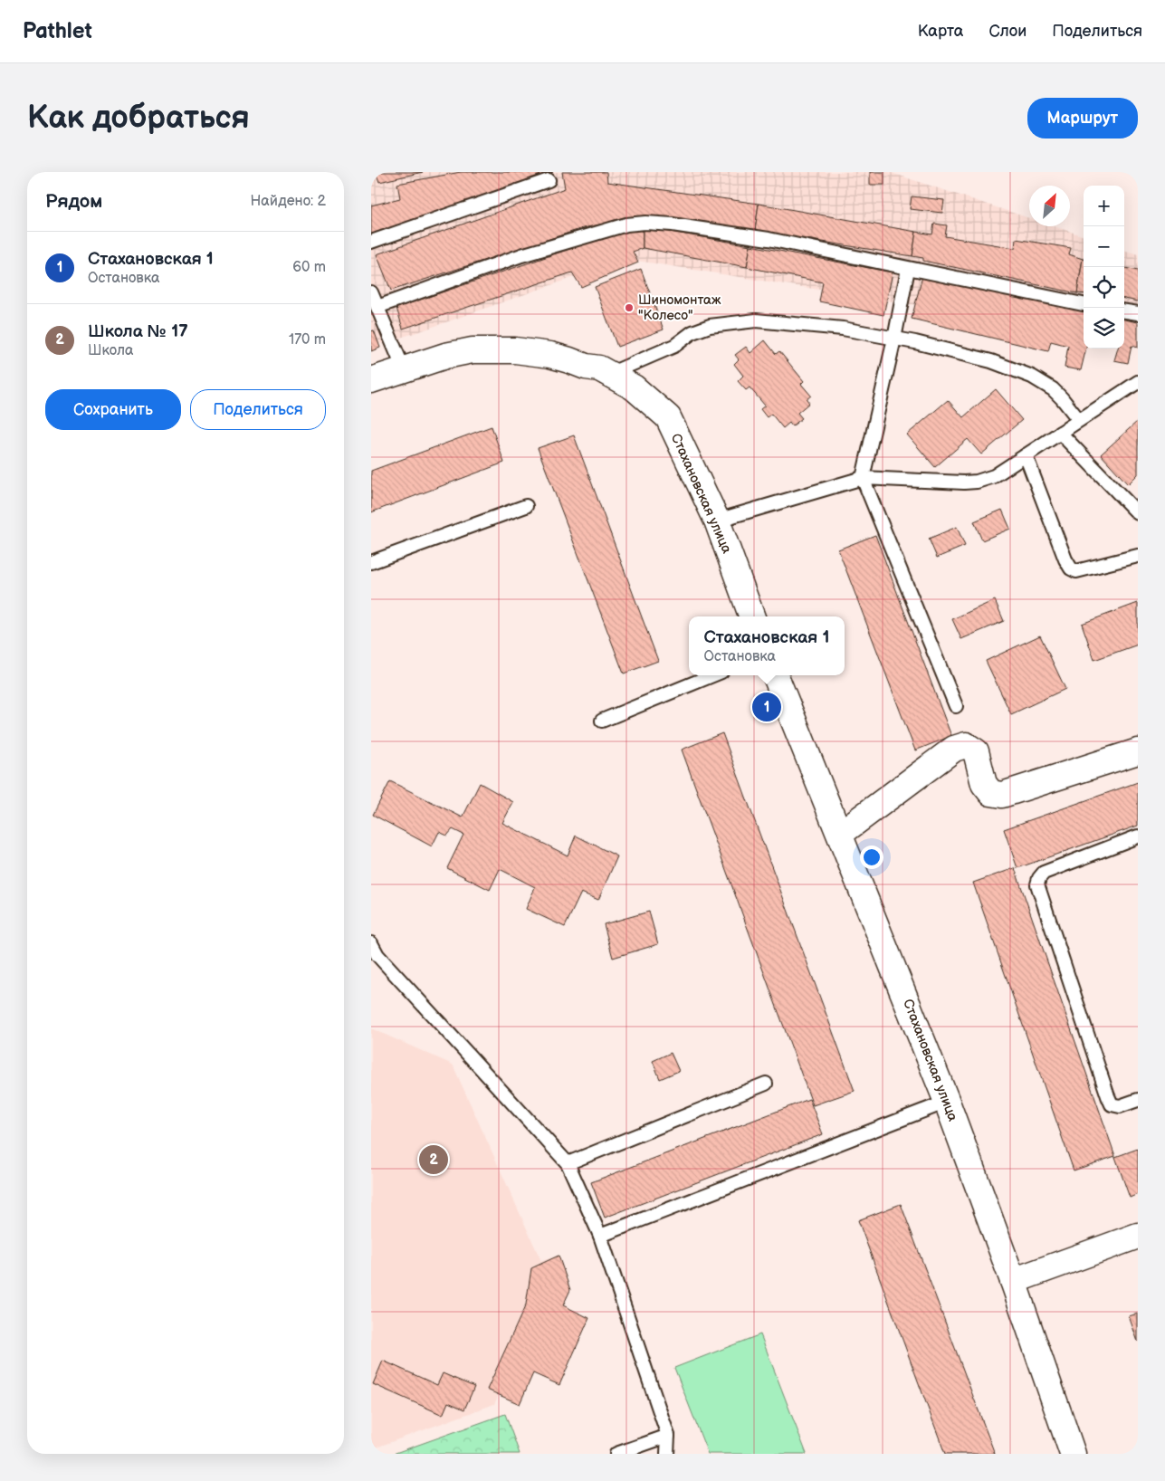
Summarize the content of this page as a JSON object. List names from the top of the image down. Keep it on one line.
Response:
{"streets":{"street":["Стахановская улица"]},"places":["Шиномонтаж \"Колесо\""],"north":"top right","page":{"header":"Pathlet","nav":["Карта","Слои","Поделиться"],"buttons":["Маршрут",["Сохранить","Поделиться"]],"title":"Как добраться","heading":["Рядом","Найдено: 2"],"map_buttons":["+","−"],"list":[{"mark":"1","name":"Стахановская 1","note":"Остановка","value":"60 m"},{"mark":"2","name":"Школа № 17","note":"Школа","value":"170 m"}],"popup":["Стахановская 1","Остановка"],"pins":["1","2"]}}
